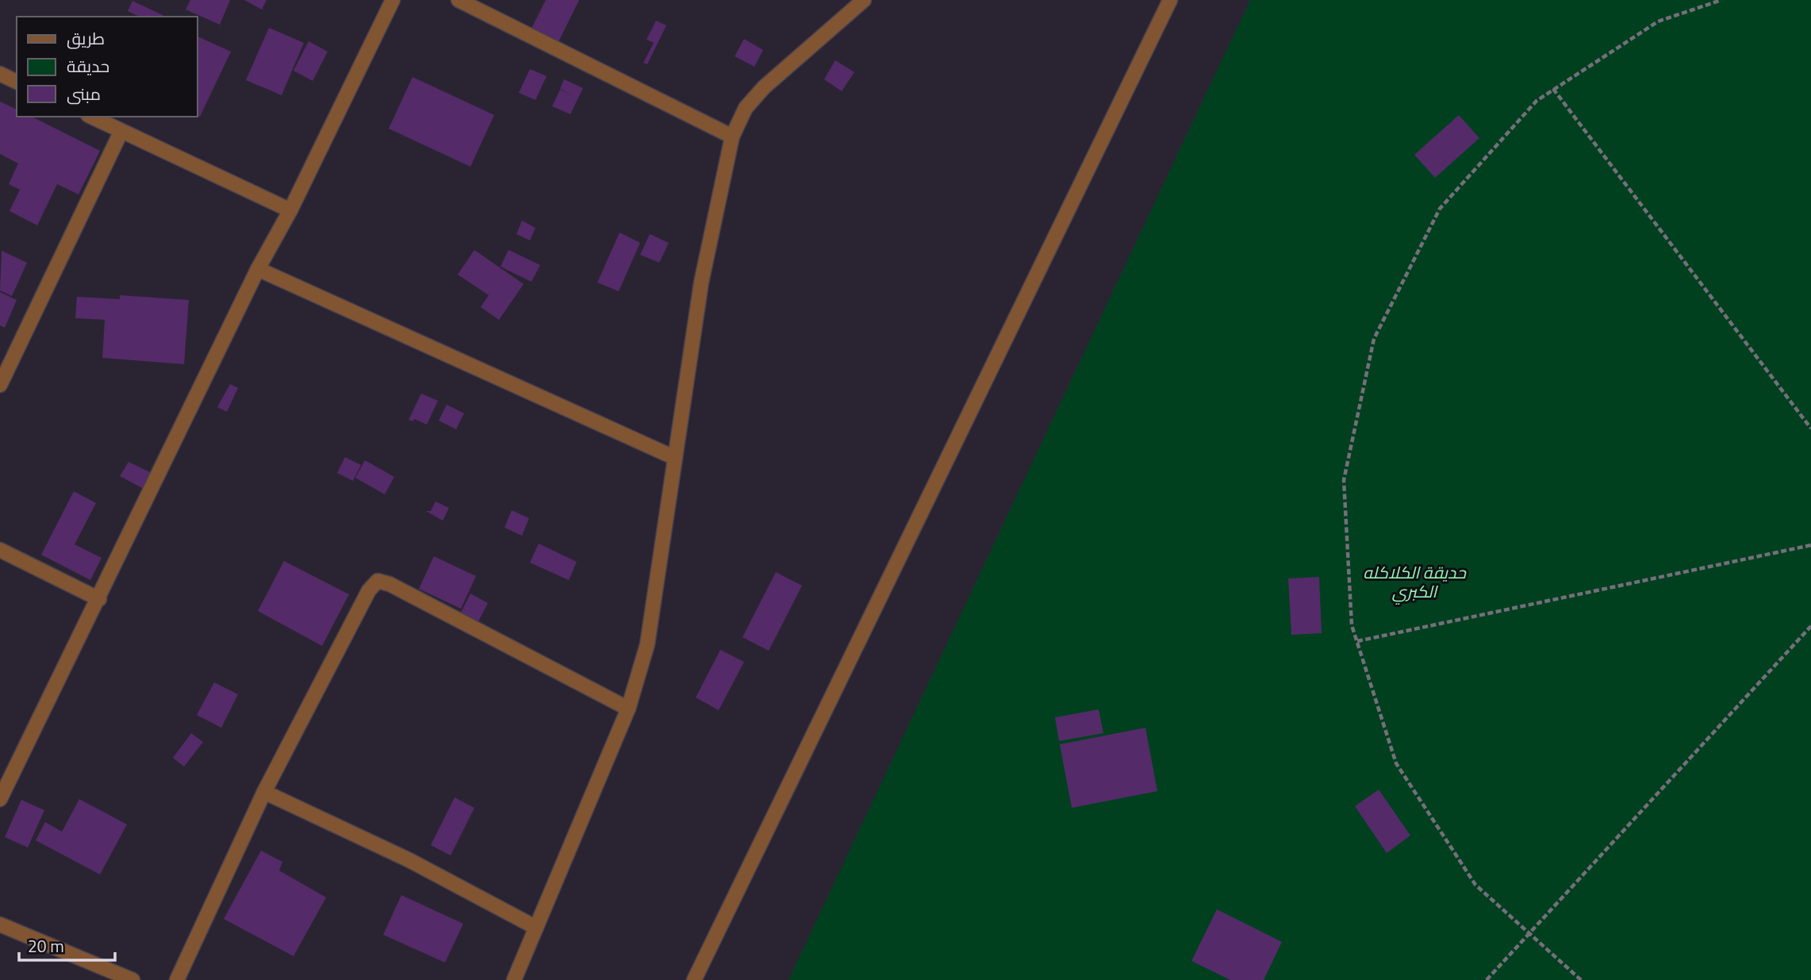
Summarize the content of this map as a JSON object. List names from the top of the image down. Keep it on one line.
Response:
{"parks":["حديقة الكلاكله الكبري"],"legend":["طريق","حديقة","مبنى"],"scale_bar":"20 m"}
